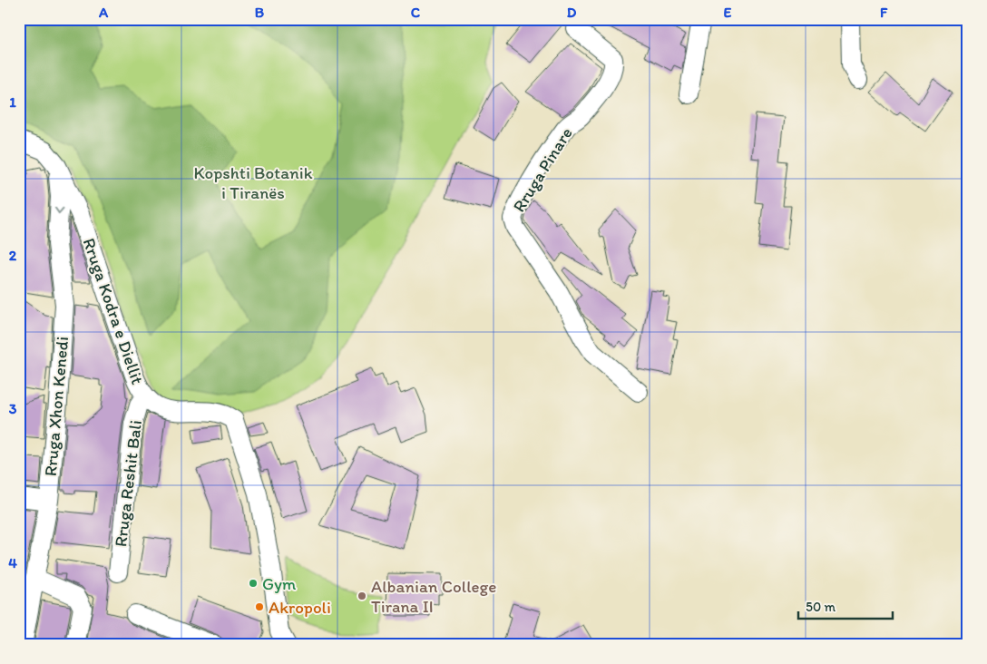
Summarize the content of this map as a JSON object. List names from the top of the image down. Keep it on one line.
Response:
{"streets":{"street":["Rruga Pinare","Rruga Kodra e Diellit","Rruga Xhon Kenedi","Rruga Reshit Bali"]},"crossings":[["Rruga Kodra e Diellit","Rruga Xhon Kenedi"],["Rruga Kodra e Diellit","Rruga Reshit Bali"]],"one_way":["Rruga Xhon Kenedi"],"parks":["Kopshti Botanik i Tiranës"],"places":["Gym","Albanian College Tirana II","Akropoli"],"scale_bar":"50 m","grid":{"columns":["A","B","C","D","E","F"],"rows":["1","2","3","4"]}}
